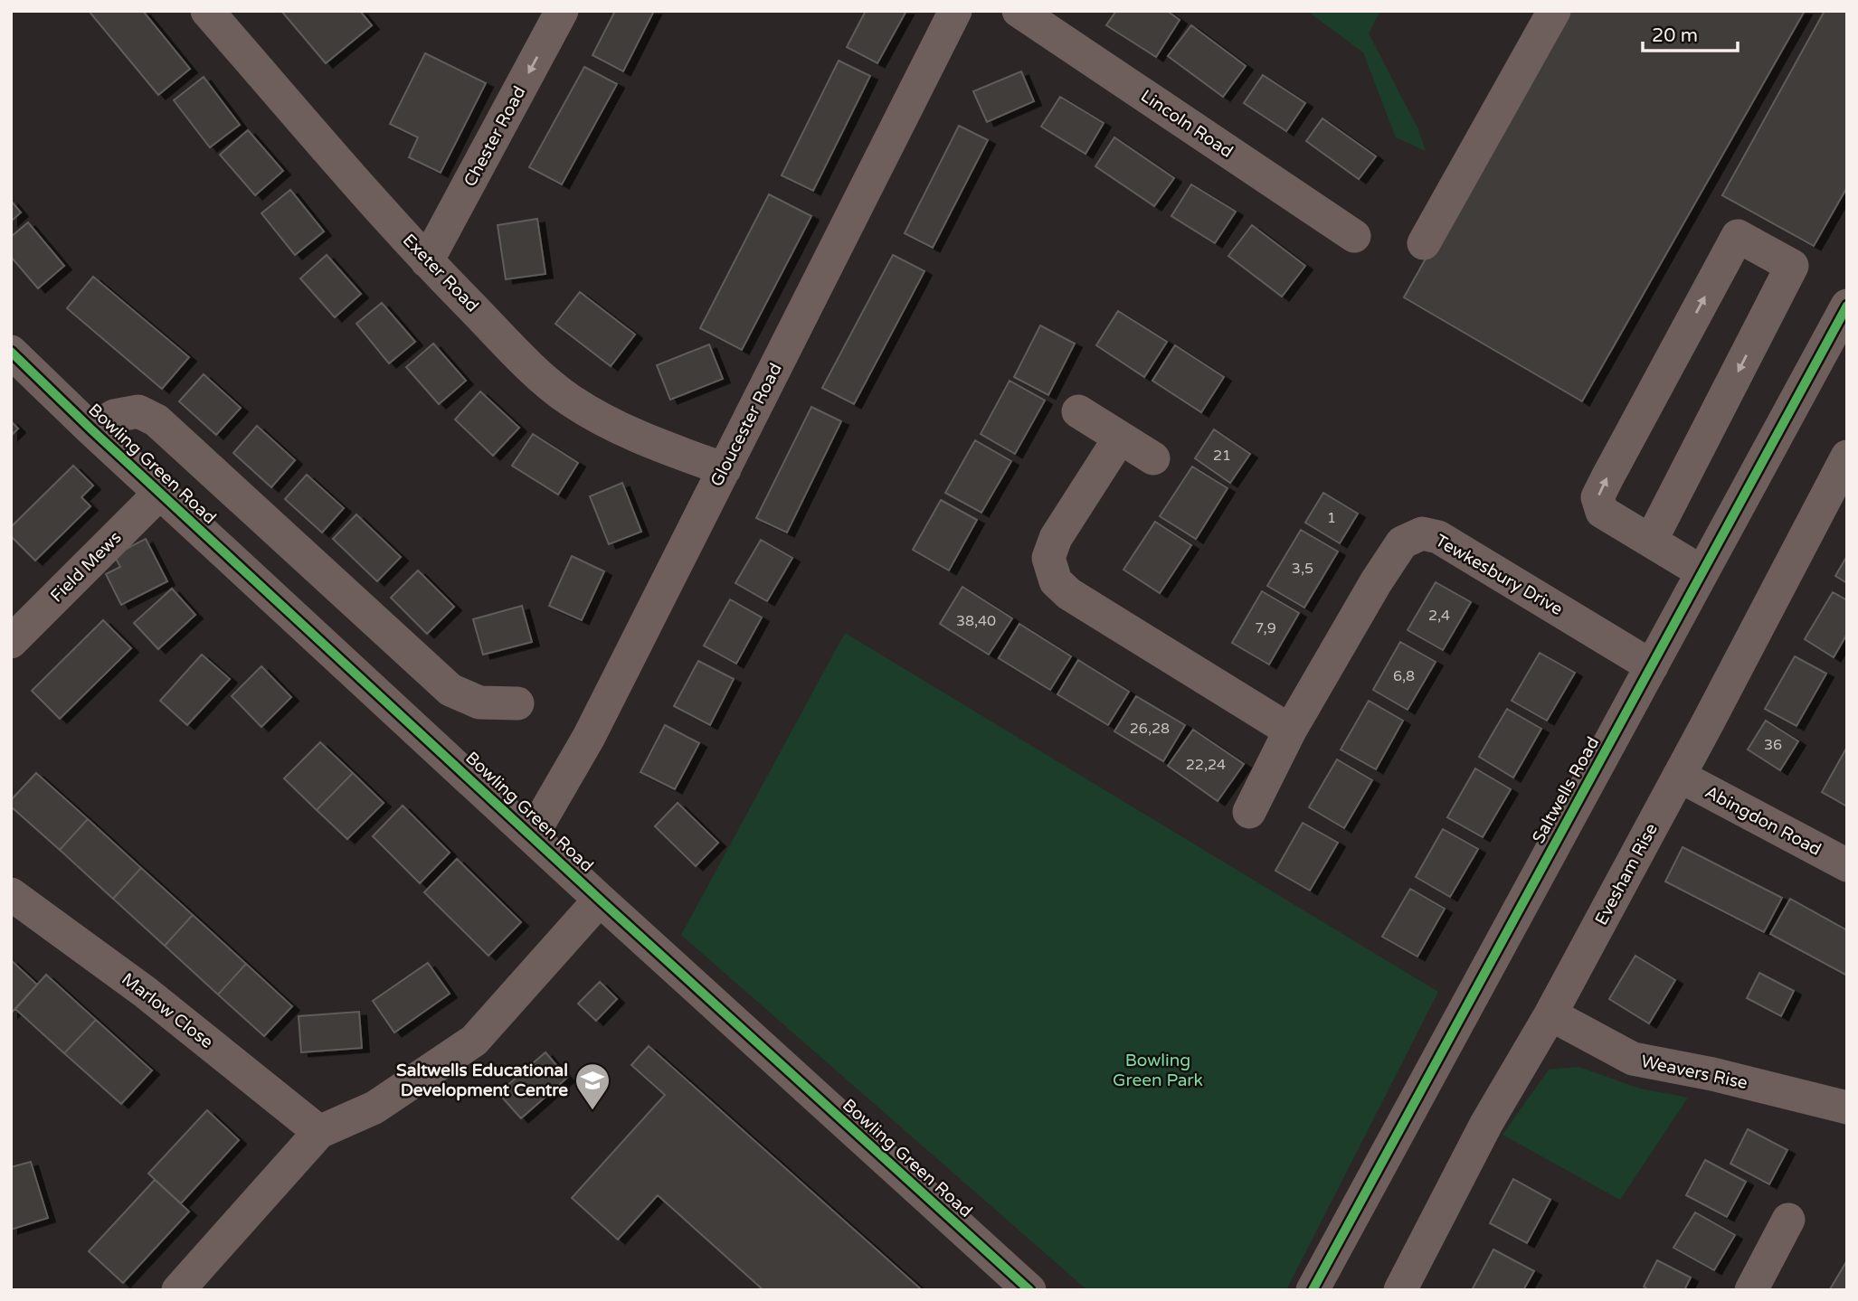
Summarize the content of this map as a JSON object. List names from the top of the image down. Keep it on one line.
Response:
{"streets":{"street":["Lincoln Road","Chester Road","Exeter Road","Gloucester Road","Bowling Green Road","Field Mews","Tewkesbury Drive","Saltwells Road","Abingdon Road","Evesham Rise","Marlow Close","Weavers Rise"]},"crossings":[["Chester Road","Exeter Road"],["Exeter Road","Gloucester Road"],["Gloucester Road","Bowling Green Road"],["Bowling Green Road","Field Mews"],["Tewkesbury Drive","Saltwells Road"],["Abingdon Road","Evesham Rise"],["Evesham Rise","Weavers Rise"]],"one_way":["Chester Road"],"parks":["Bowling Green Park"],"places":{"school or university":["Saltwells Educational Development Centre"]},"house_numbers":["21","1","3,5","2,4","38,40","7,9","6,8","26,28","36","22,24"],"scale_bar":"20 m"}
